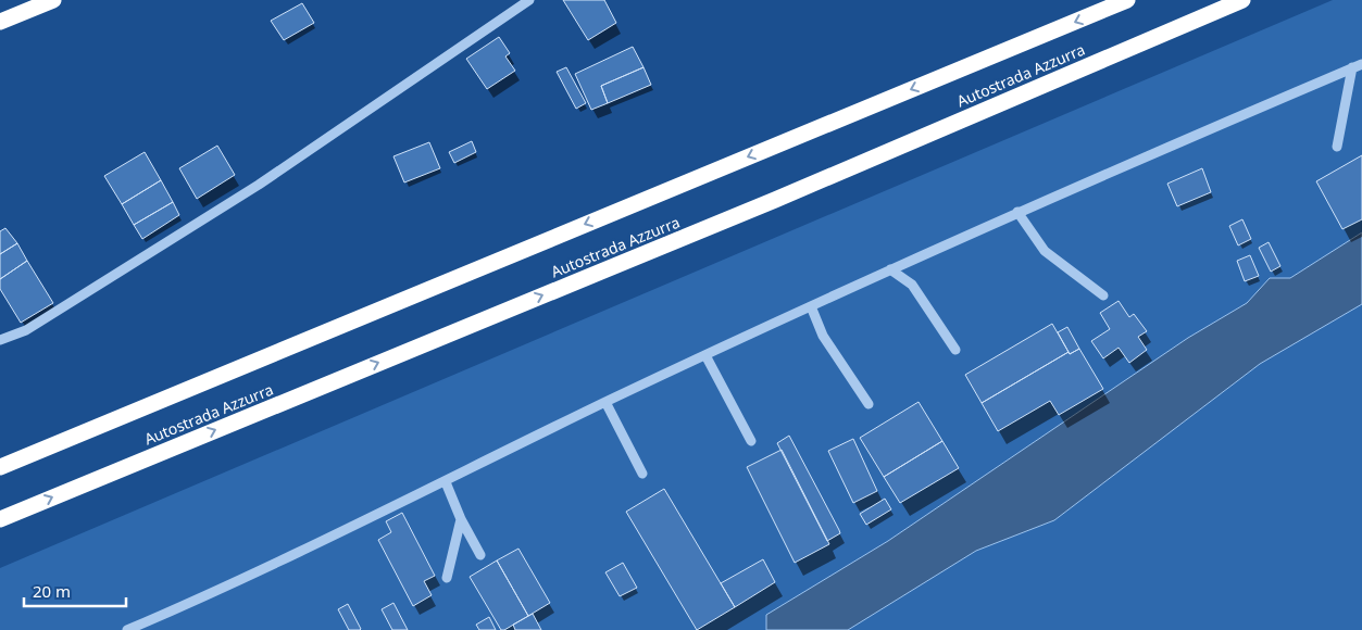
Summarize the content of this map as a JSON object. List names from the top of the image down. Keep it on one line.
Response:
{"streets":{"highway":["Autostrada Azzurra"]},"scale_bar":"20 m"}
